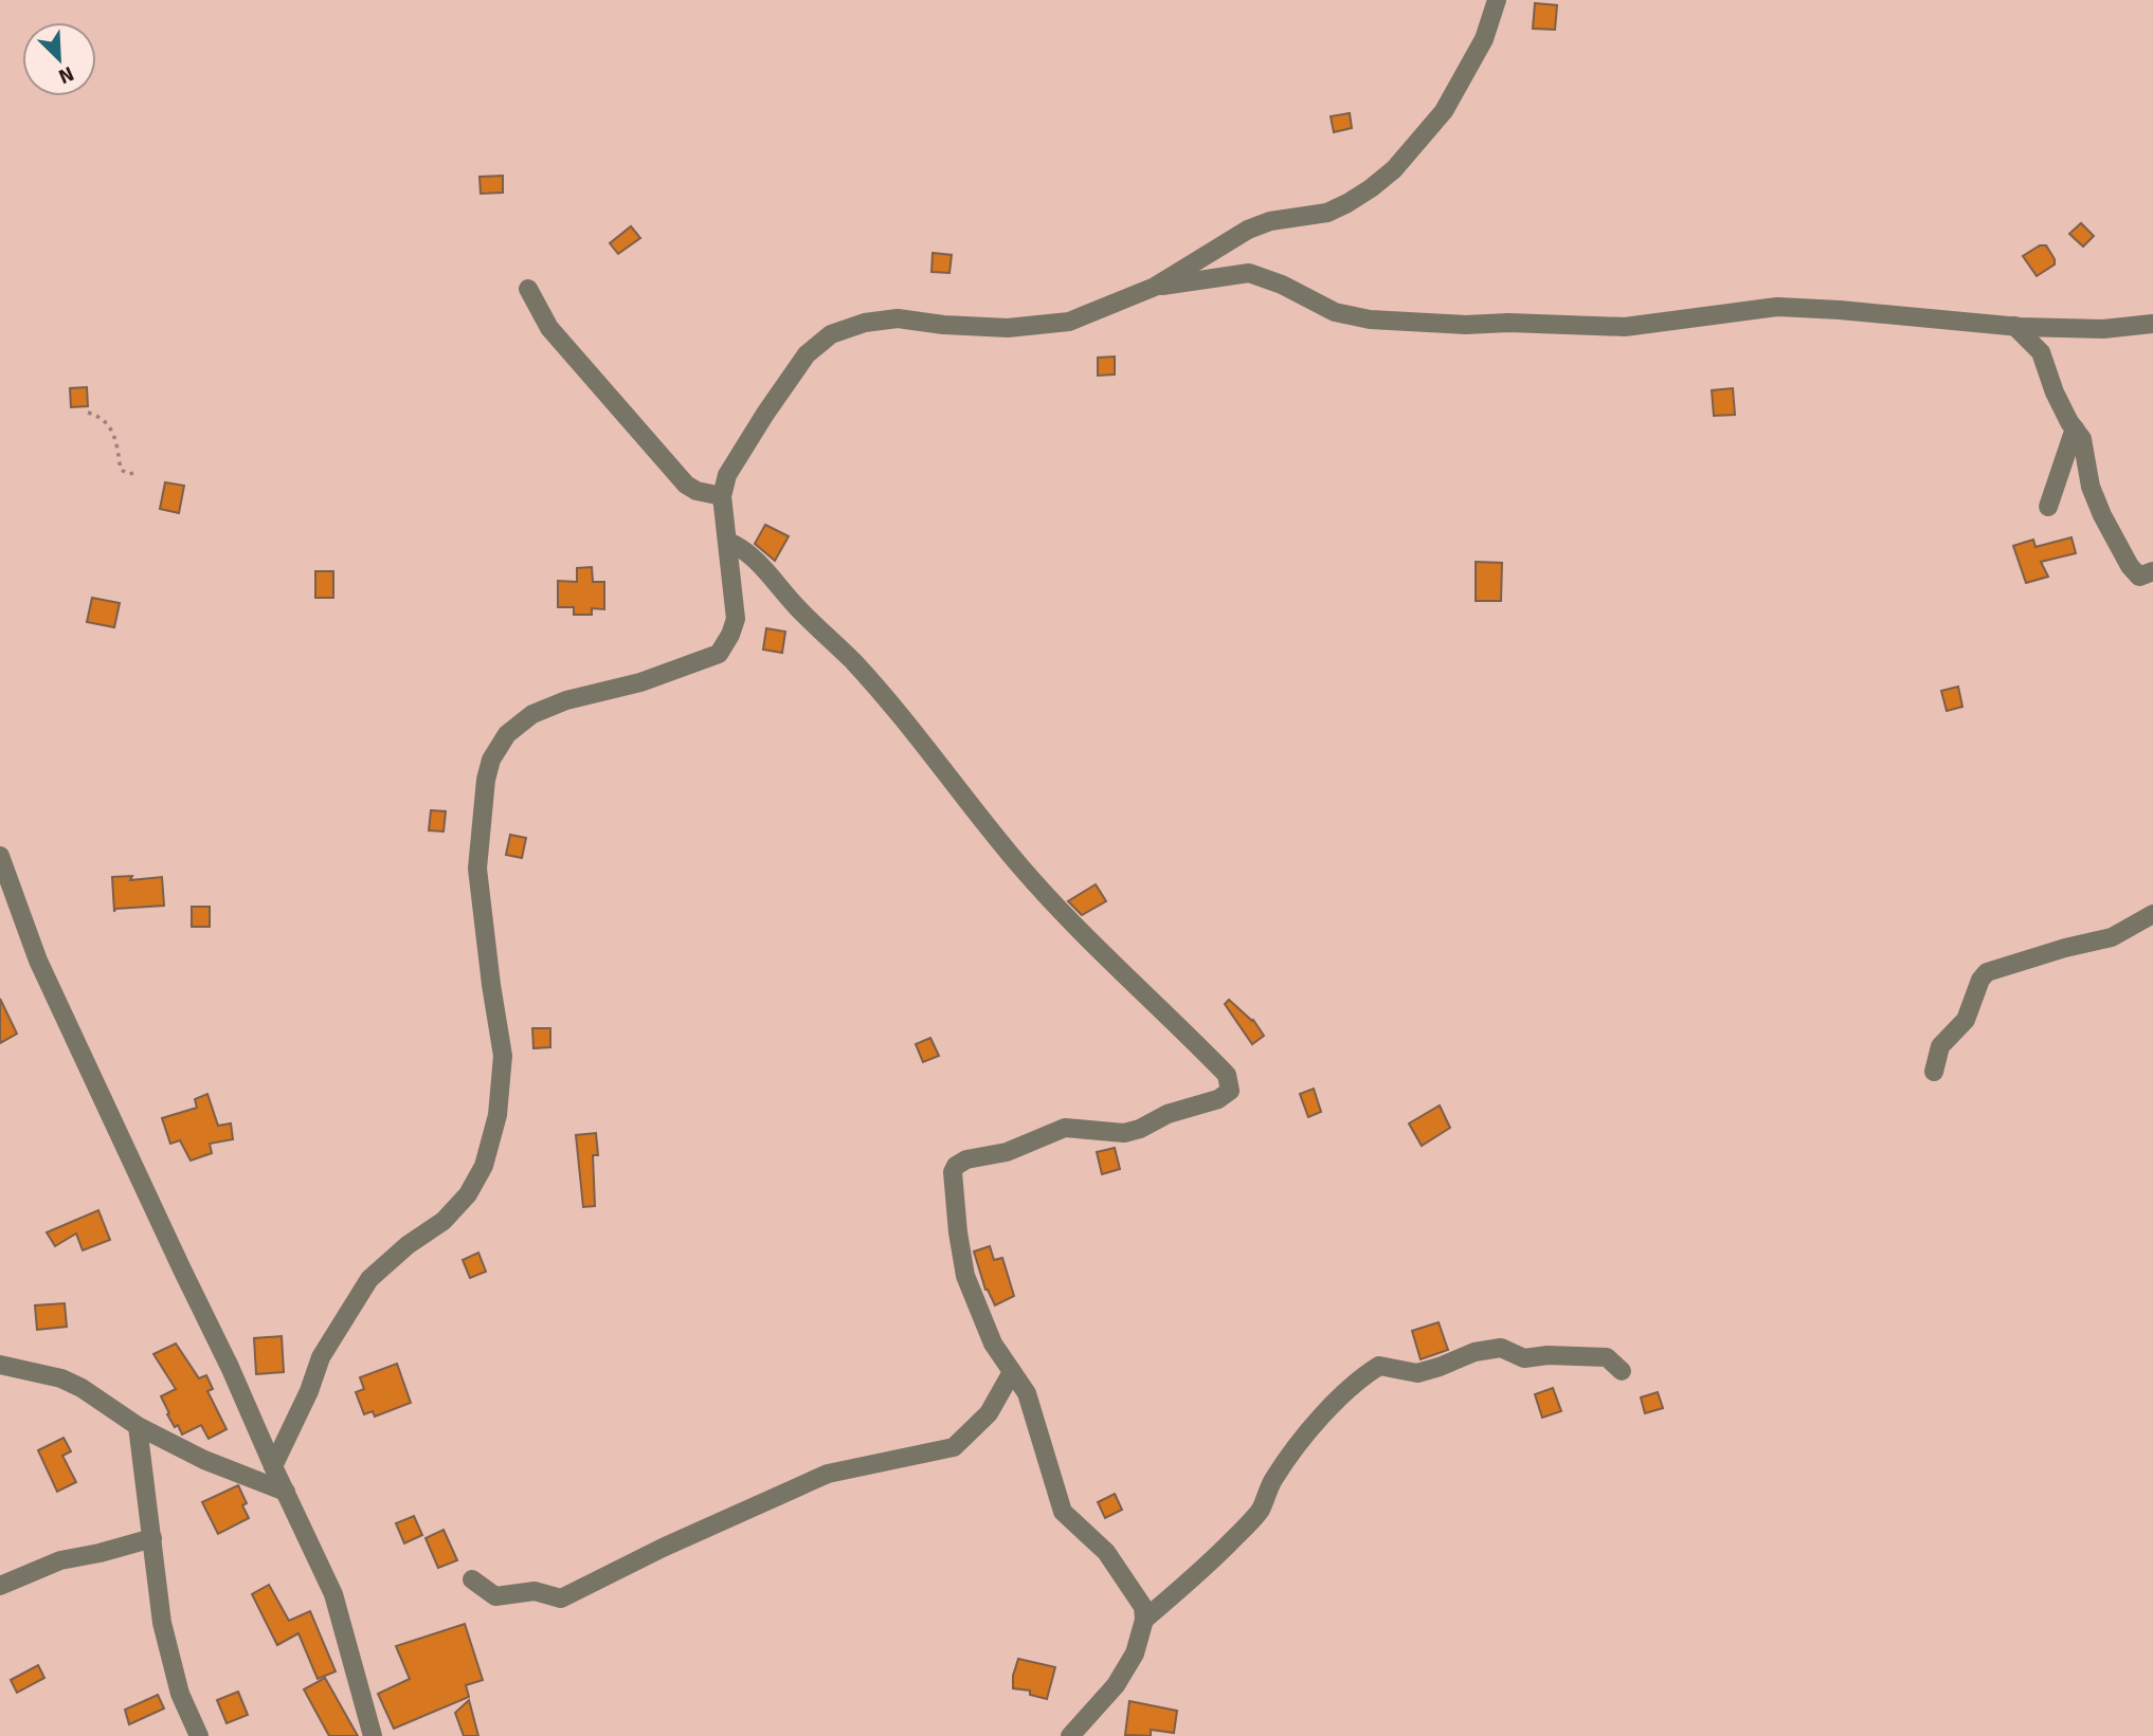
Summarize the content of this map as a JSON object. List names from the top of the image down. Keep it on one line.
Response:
{"north":"bottom right"}
